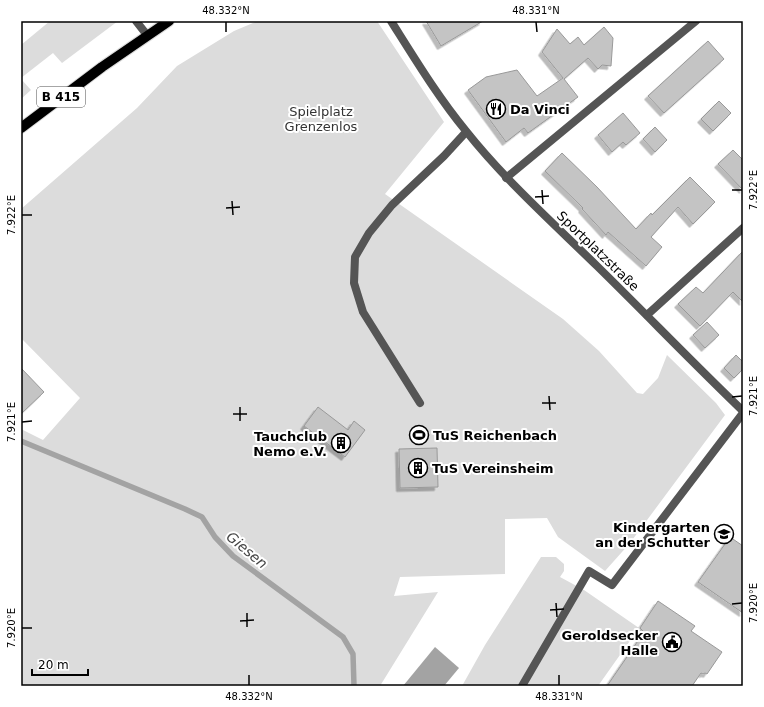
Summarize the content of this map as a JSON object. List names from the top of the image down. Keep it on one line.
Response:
{"streets":{"main road":["B 415"],"street":["Sportplatzstraße"]},"water":["Giesen"],"parks":["Spielplatz Grenzenlos"],"places":{"restaurant":["Da Vinci"],"sports":["TuS Reichenbach"],"building":["Tauchclub Nemo e.V.","TuS Vereinsheim"],"school or university":["Kindergarten an der Schutter"],"public building":["Geroldsecker Halle"]},"scale_bar":"20 m","coordinates":["48.332°N","48.331°N","7.922°E","7.921°E","7.920°E"]}
